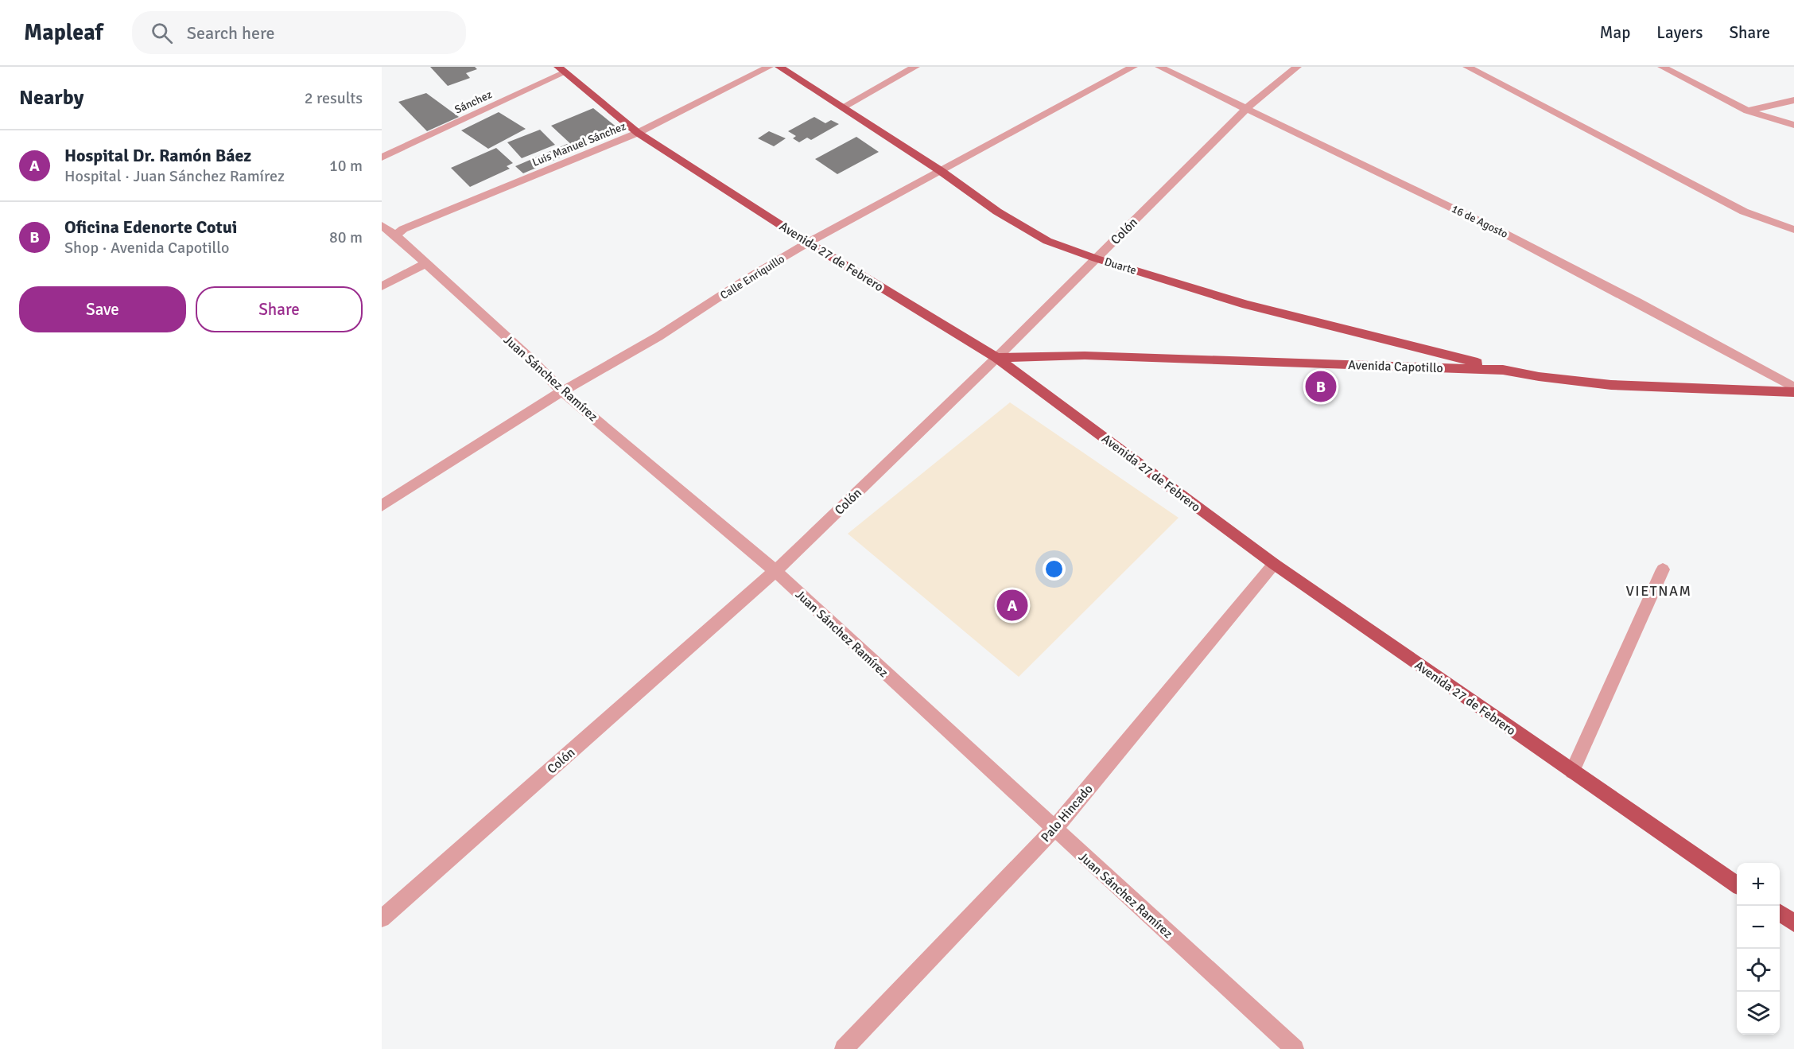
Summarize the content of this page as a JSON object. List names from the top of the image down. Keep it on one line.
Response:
{"streets":{"main road":["Sánchez","Avenida 27 de Febrero","Duarte","Avenida Capotillo"],"street":["Luis Manuel Sánchez","16 de Agosto","Colón","Calle Enriquillo","Juan Sánchez Ramírez","Palo Hincado"]},"crossings":[["Sánchez","Avenida 27 de Febrero"],["Luis Manuel Sánchez","Avenida 27 de Febrero"],["Luis Manuel Sánchez","Juan Sánchez Ramírez"],["16 de Agosto","Colón"],["Colón","Avenida 27 de Febrero"],["Colón","Duarte"],["Colón","Avenida Capotillo"],["Colón","Juan Sánchez Ramírez"],["Avenida 27 de Febrero","Calle Enriquillo"],["Avenida 27 de Febrero","Avenida Capotillo"],["Avenida 27 de Febrero","Palo Hincado"],["Duarte","Calle Enriquillo"],["Duarte","Avenida Capotillo"],["Calle Enriquillo","Juan Sánchez Ramírez"],["Juan Sánchez Ramírez","Palo Hincado"]],"districts":["VIETNAM"],"page":{"header":"Mapleaf","search":"Search here","nav":["Map","Layers","Share"],"heading":["Nearby","2 results"],"list":[{"mark":"A","name":"Hospital Dr. Ramón Báez","note":"Hospital · Juan Sánchez Ramírez","value":"10 m"},{"mark":"B","name":"Oficina Edenorte Cotui","note":"Shop · Avenida Capotillo","value":"80 m"}],"buttons":["Save","Share"],"pins":["B","A"],"map_buttons":["+","−"]}}
